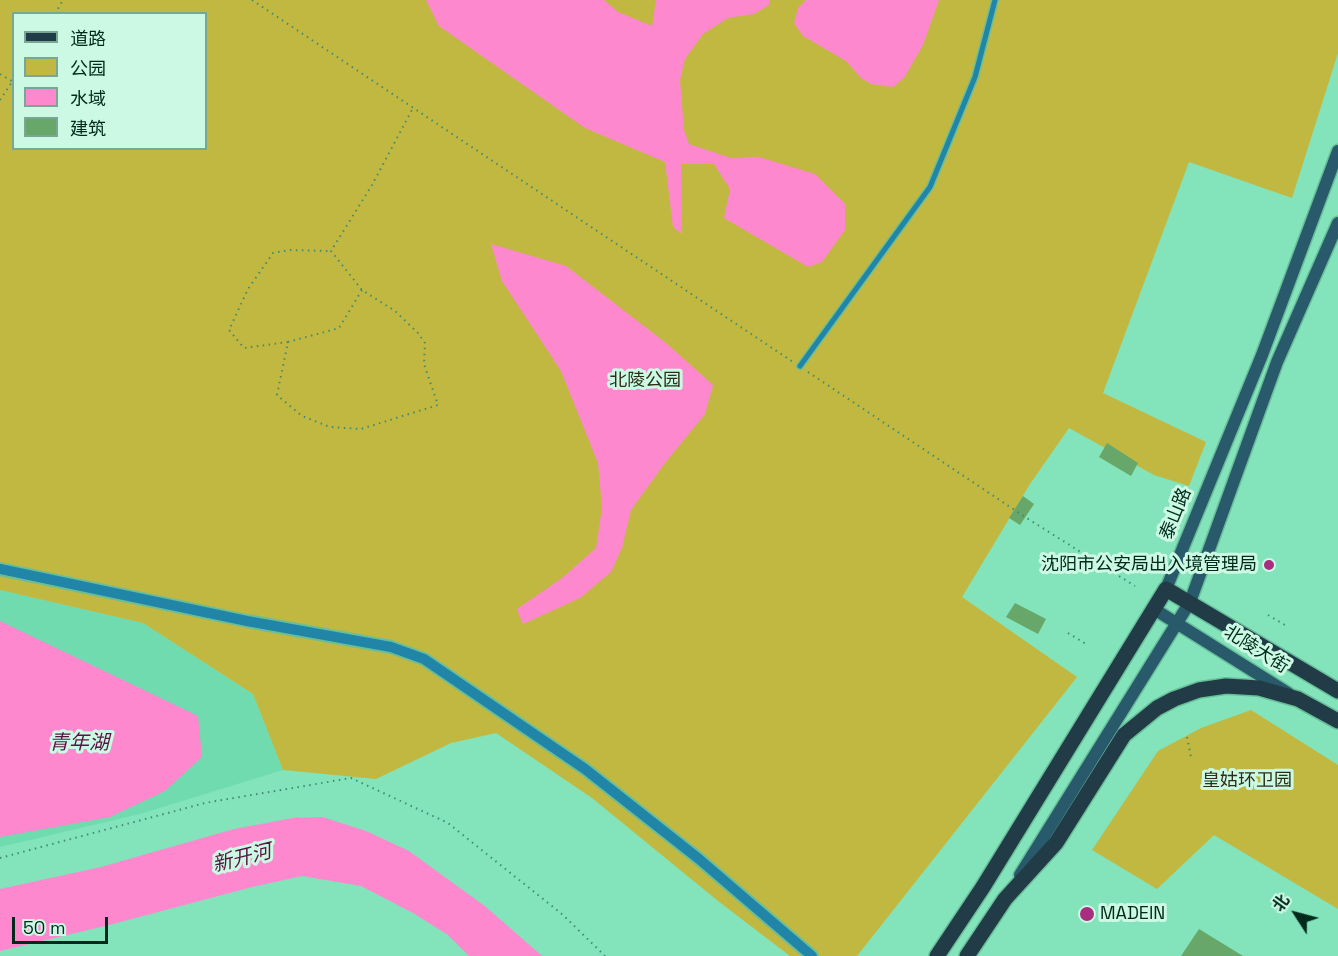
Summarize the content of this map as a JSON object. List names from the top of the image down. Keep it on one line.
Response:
{"streets":{"main road":["泰山路","北陵大街"]},"crossings":[["泰山路","北陵大街"]],"water":["青年湖","新开河"],"parks":["北陵公园","皇姑环卫园"],"places":["沈阳市公安局出入境管理局","MADEIN"],"legend":["道路","公园","水域","建筑"],"scale_bar":"50 m","north":"top left"}
